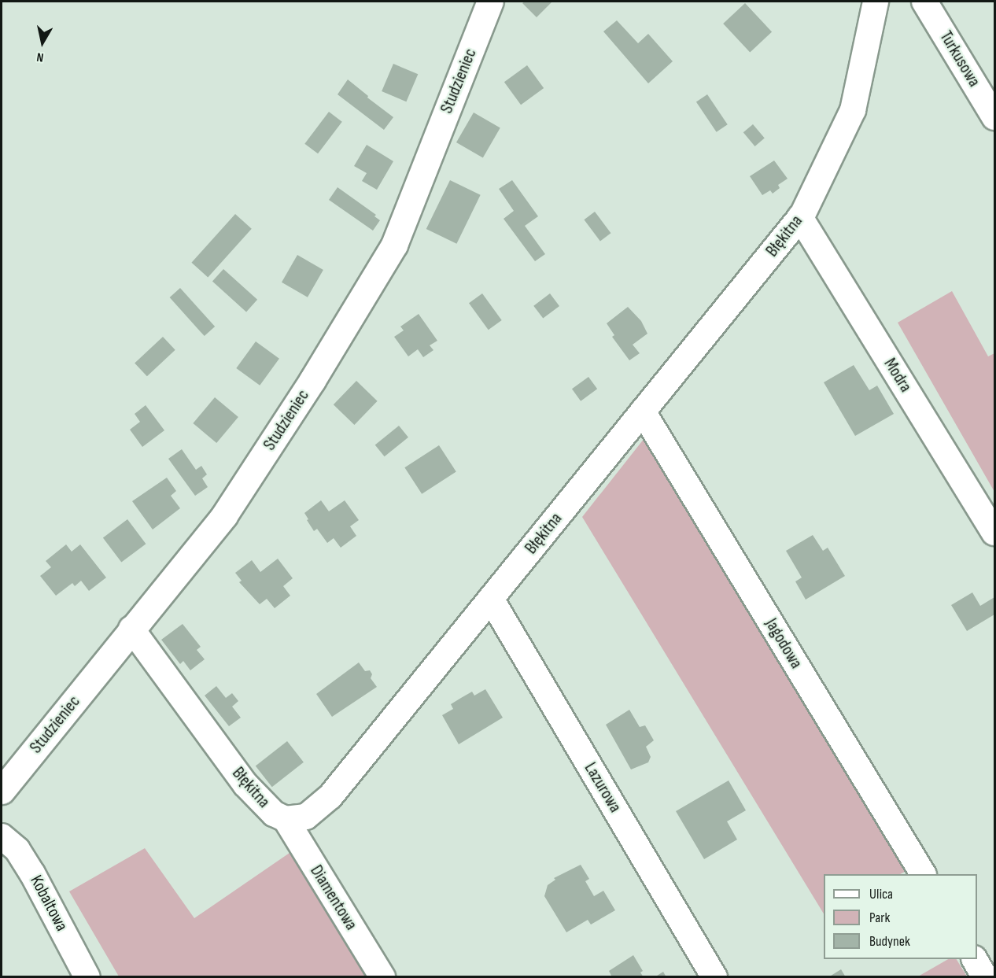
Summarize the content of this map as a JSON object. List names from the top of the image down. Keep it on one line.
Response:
{"streets":{"street":["Turkusowa","Studzieniec","Błękitna","Modra","Jagodowa","Lazurowa","Diamentowa","Kobaltowa"]},"crossings":[["Studzieniec","Błękitna"],["Błękitna","Modra"],["Błękitna","Jagodowa"],["Błękitna","Lazurowa"],["Błękitna","Diamentowa"]],"legend":["Ulica","Park","Budynek"],"north":"bottom"}
